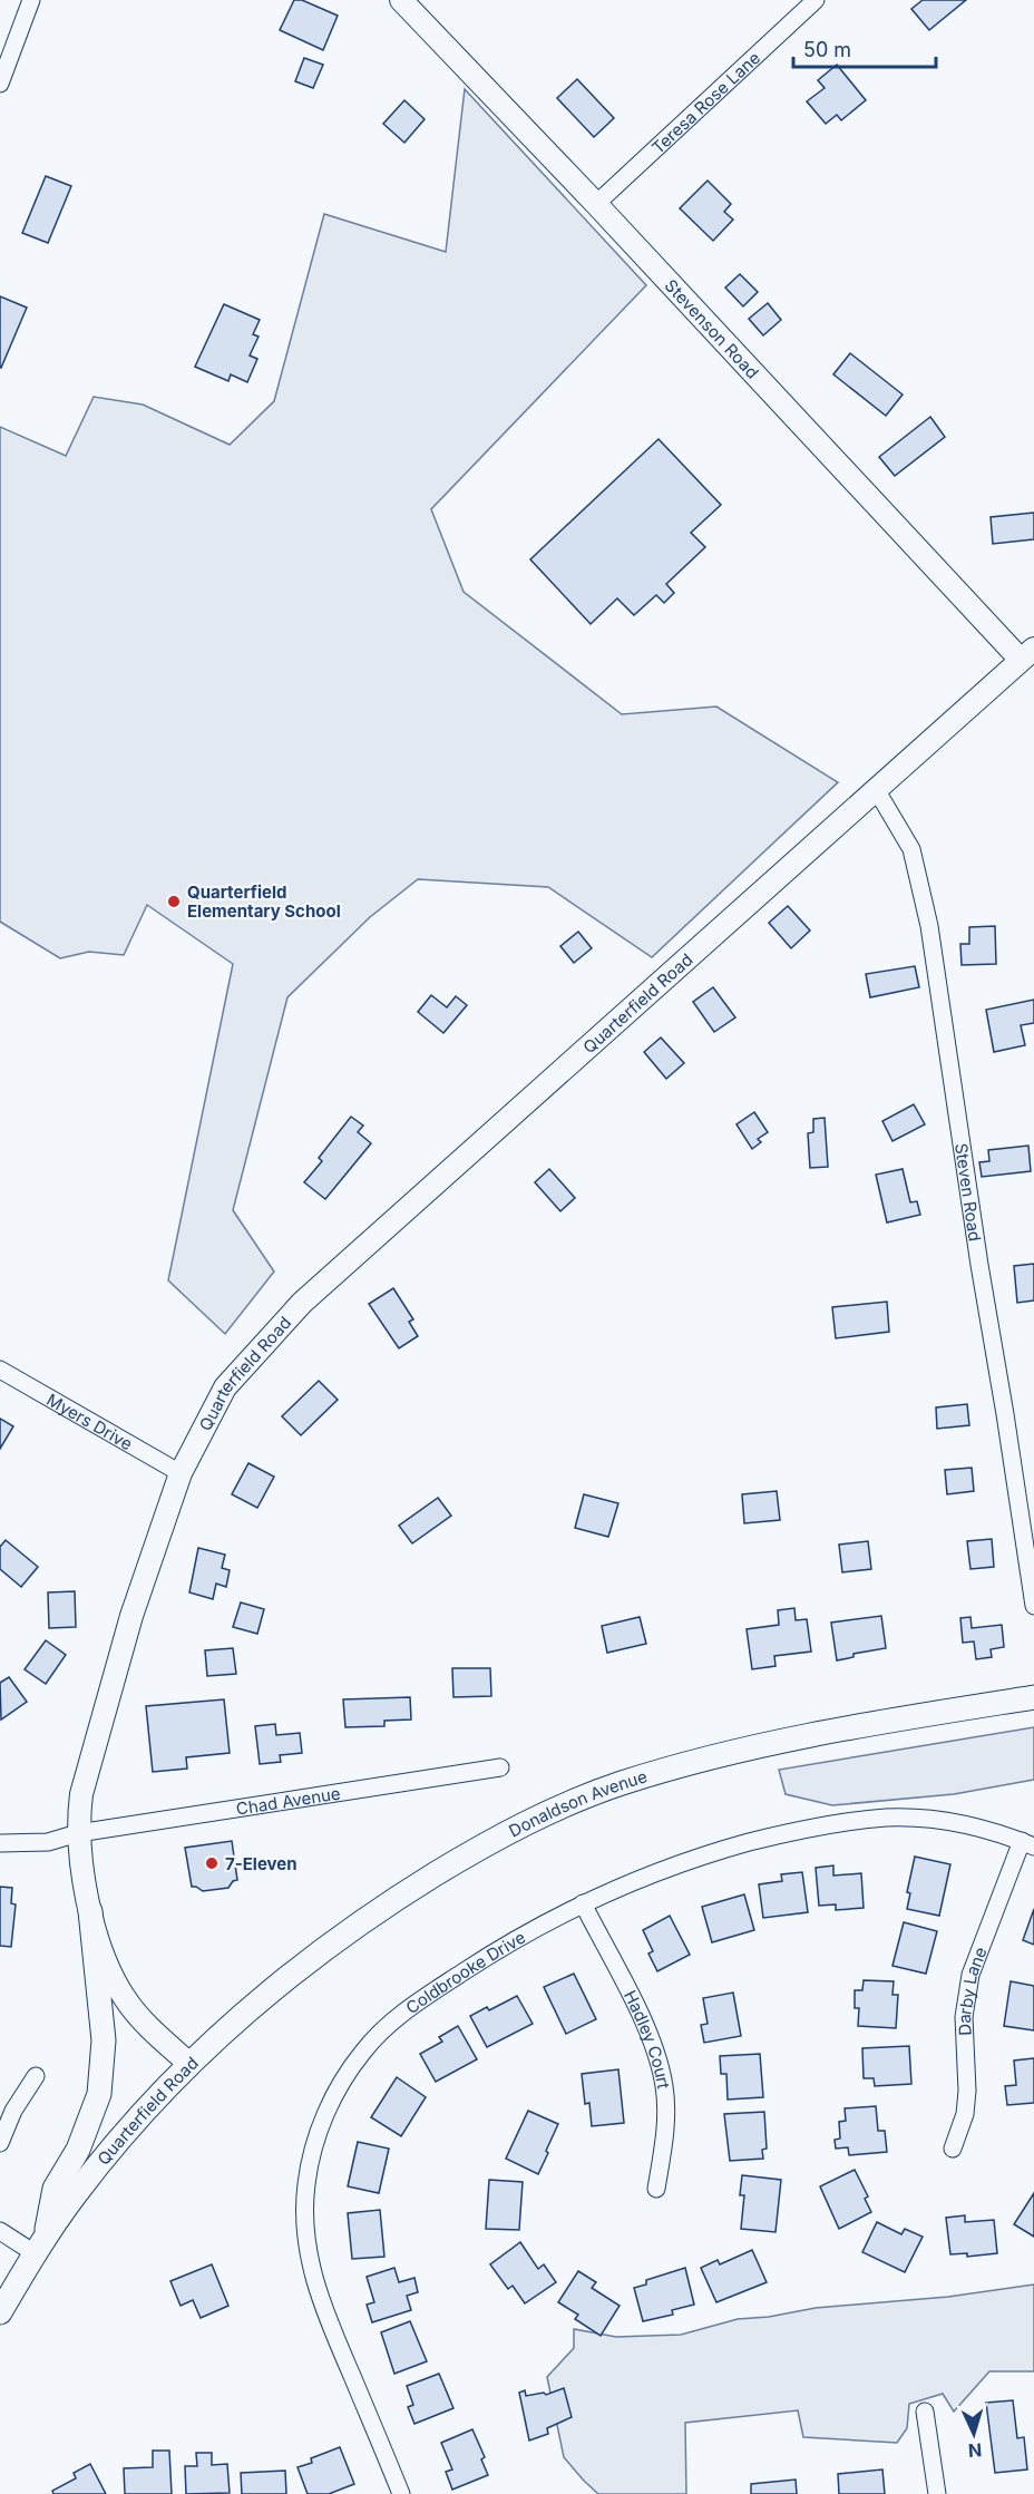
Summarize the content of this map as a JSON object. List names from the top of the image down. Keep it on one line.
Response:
{"streets":{"main road":["Quarterfield Road","Donaldson Avenue"],"street":["Teresa Rose Lane","Stevenson Road","Steven Road","Myers Drive","Chad Avenue","Coldbrooke Drive","Darby Lane","Hadley Court"]},"crossings":[["Teresa Rose Lane","Stevenson Road"],["Stevenson Road","Quarterfield Road"],["Quarterfield Road","Steven Road"],["Quarterfield Road","Myers Drive"],["Quarterfield Road","Chad Avenue"],["Quarterfield Road","Donaldson Avenue"],["Coldbrooke Drive","Darby Lane"],["Coldbrooke Drive","Hadley Court"]],"places":["Quarterfield Elementary School","7-Eleven"],"scale_bar":"50 m","north":"bottom"}
